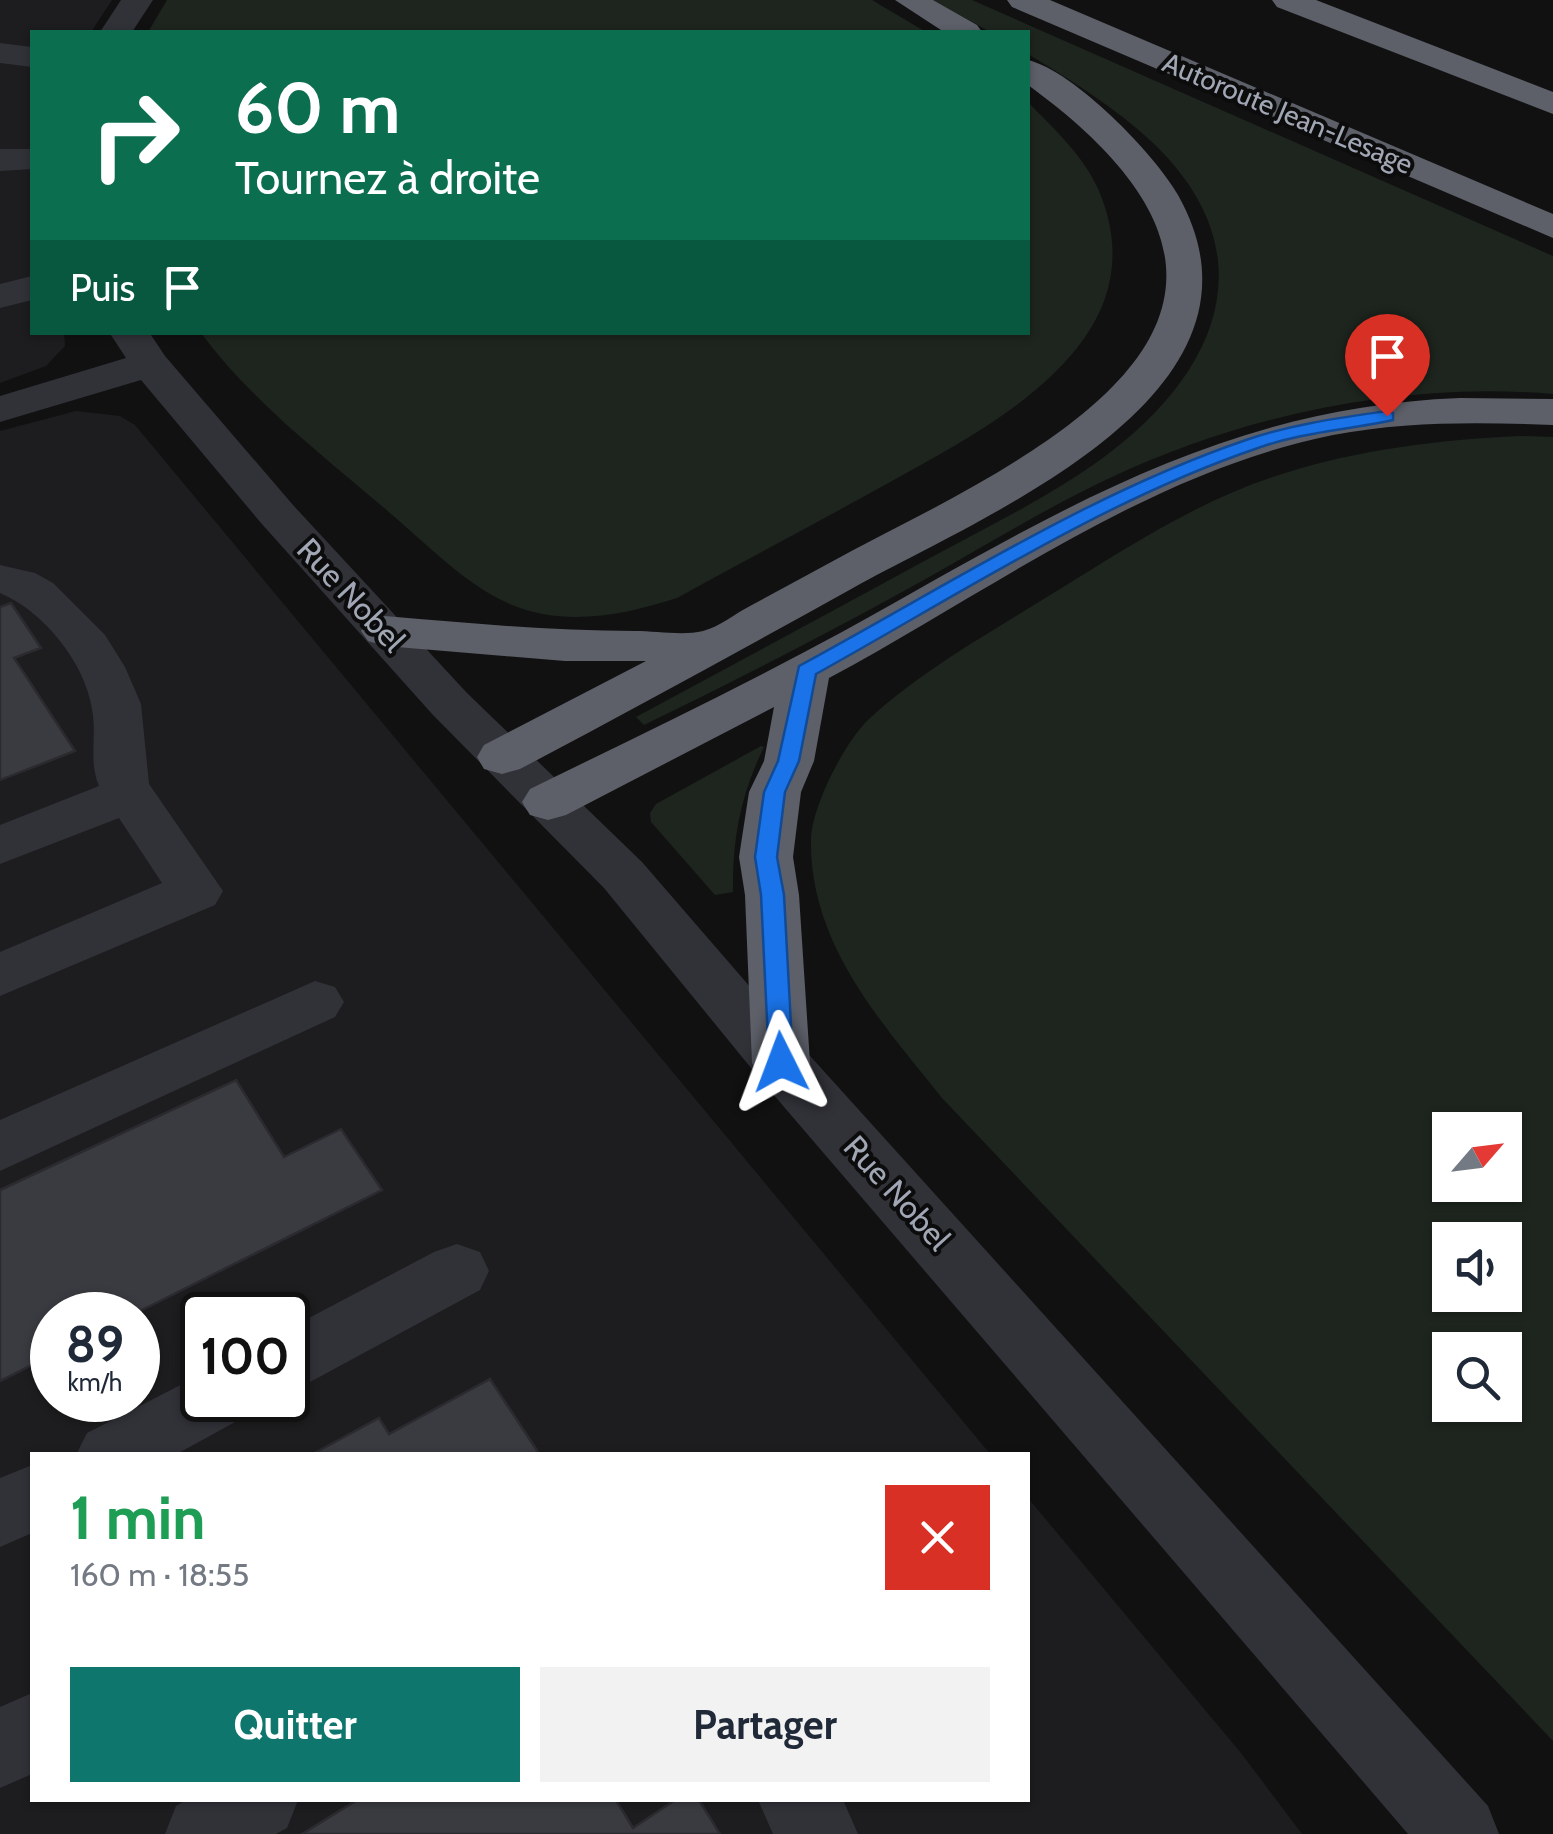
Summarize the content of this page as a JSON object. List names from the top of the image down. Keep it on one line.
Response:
{"streets":{"highway":["Autoroute Jean-Lesage"],"street":["Rue Nobel"]},"north":"top right","page":{"turn":["60 m","Tournez à droite"],"then":"Puis","speed":"89 km/h","limit":"100","heading":["1 min","160 m · 18:55"],"buttons":["Quitter","Partager"]}}
